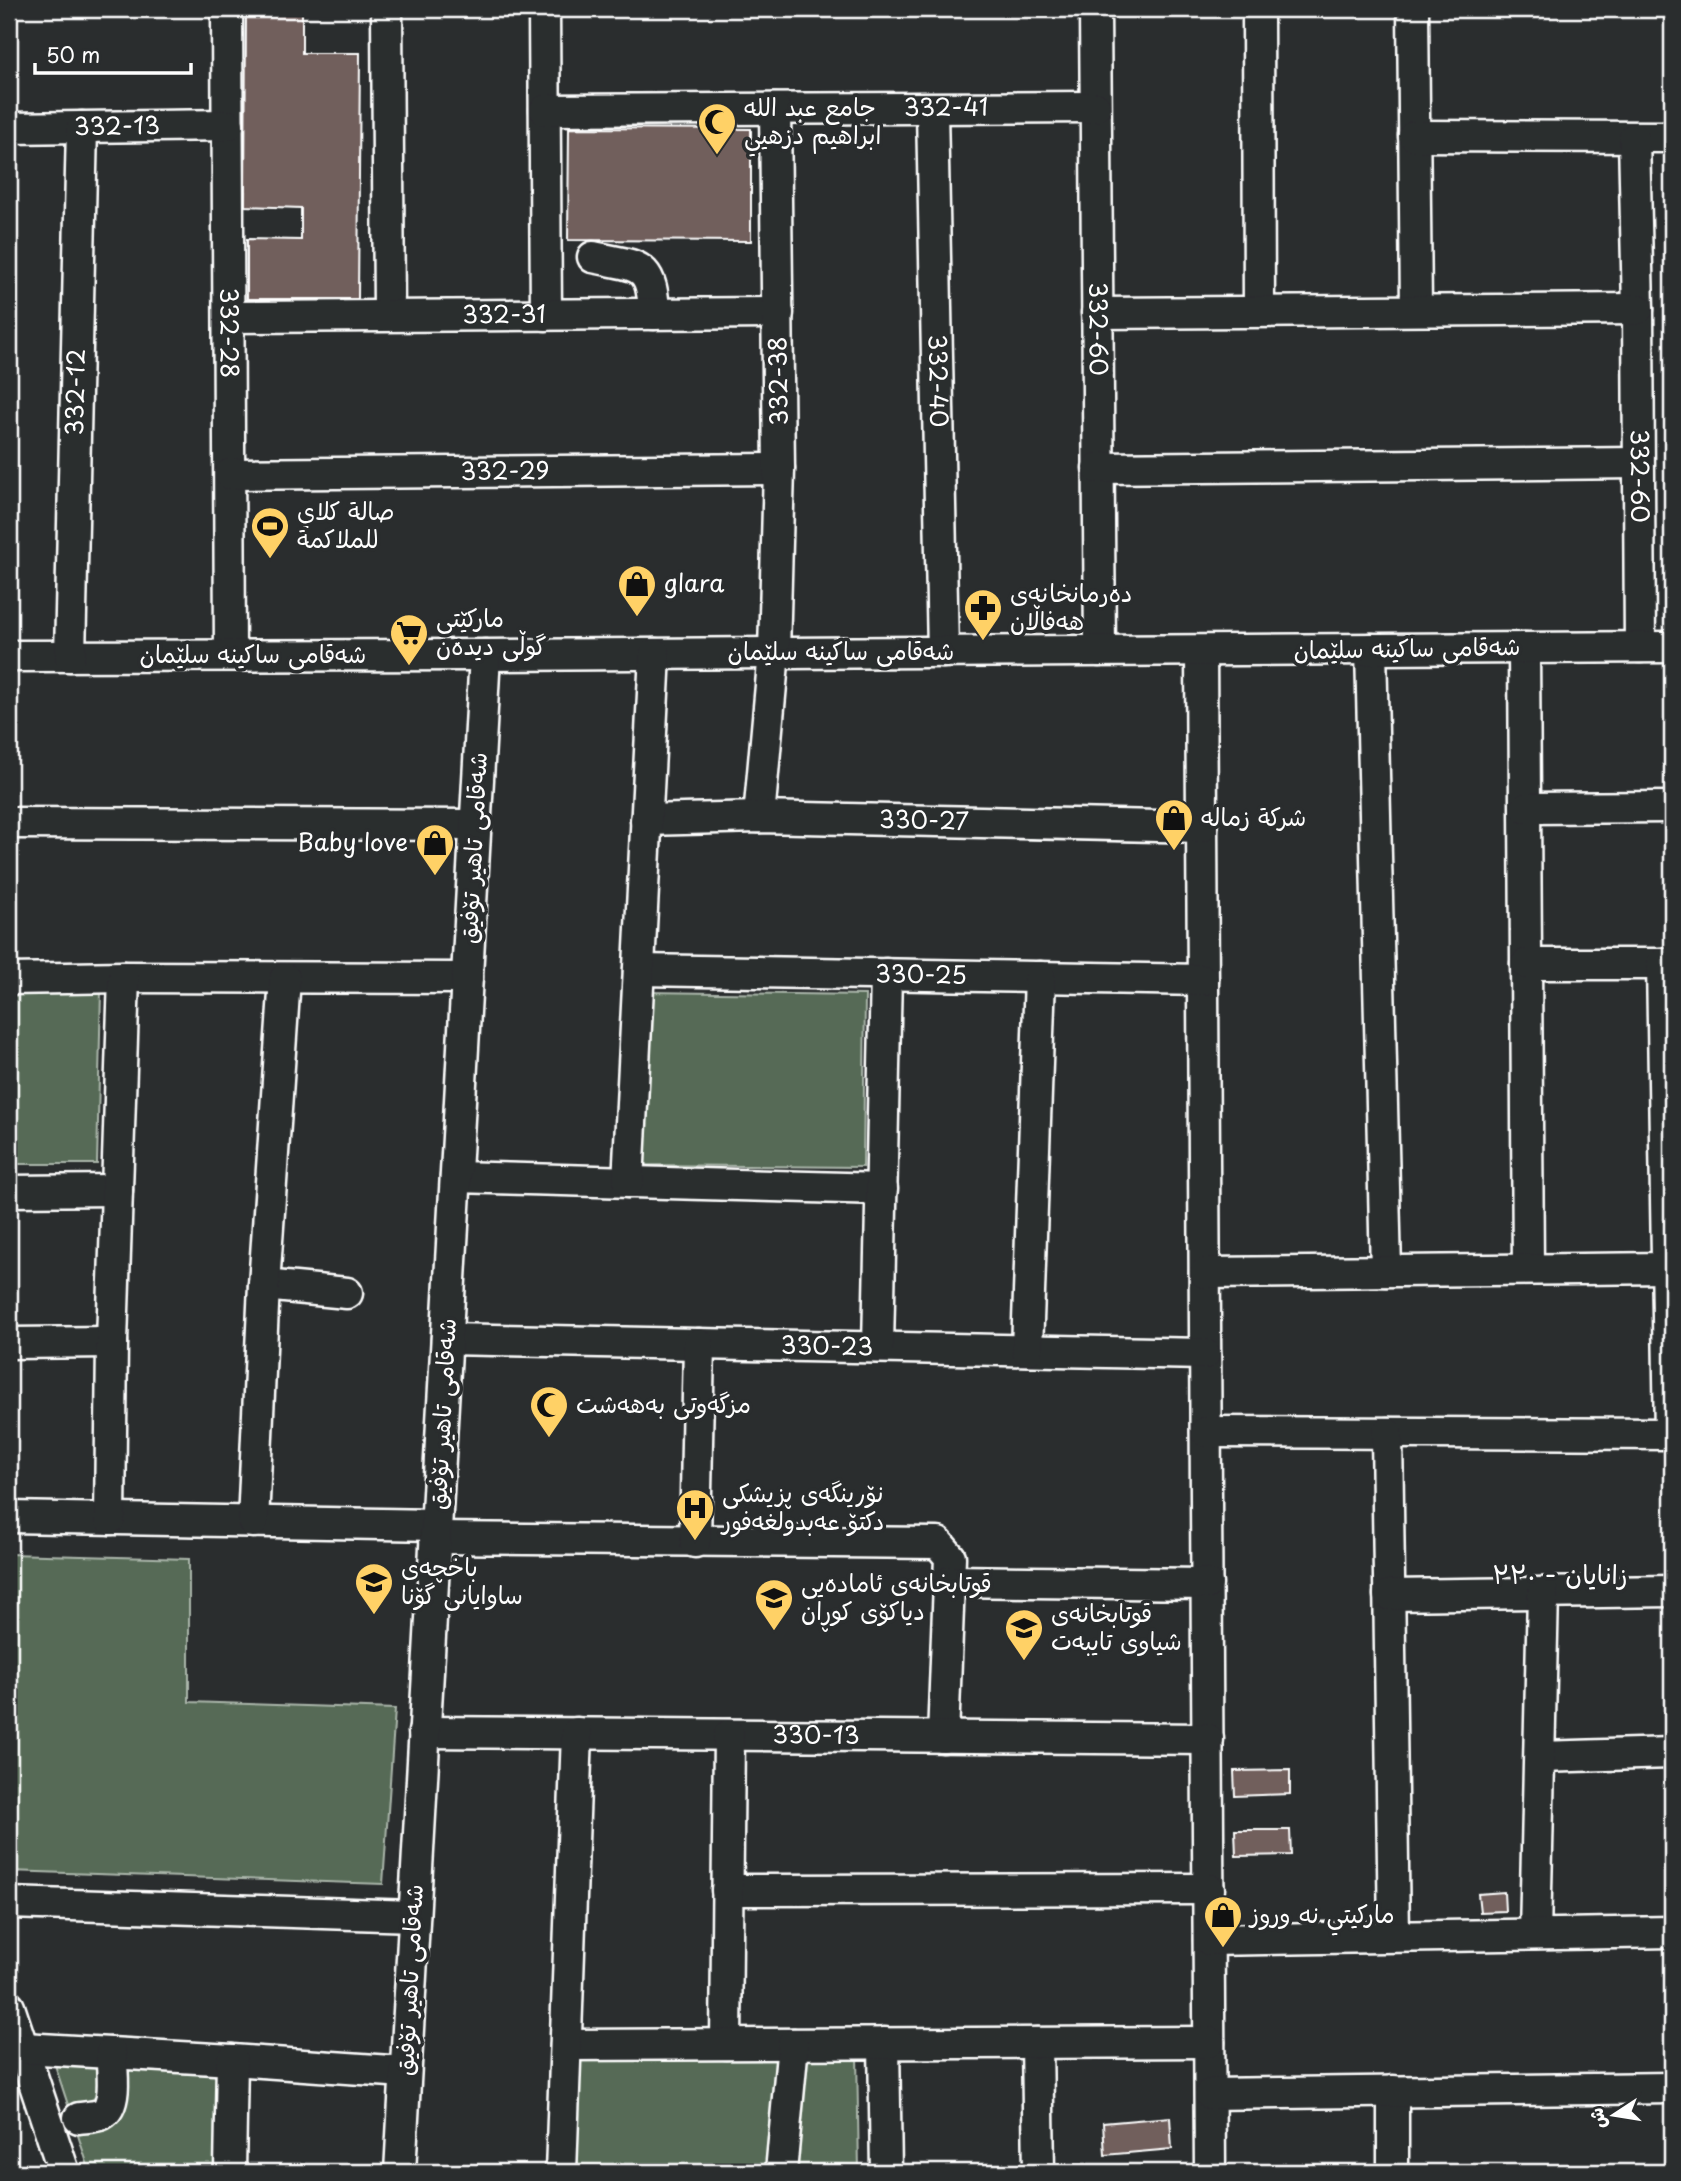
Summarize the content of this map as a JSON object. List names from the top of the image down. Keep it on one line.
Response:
{"streets":{"street":["332-41","332-13","332-31","332-60","332-28","332-38","332-40","332-12","332-29","شەقامی ساکینە سلێمان","330-27","شەقامی تاهیر تۆفیق","330-25","330-23","330-13"]},"crossings":[["332-41","332-60"],["332-41","332-38"],["332-41","332-40"],["332-13","332-28"],["332-13","332-12"],["332-31","332-28"],["332-31","332-38"],["332-60","شەقامی ساکینە سلێمان"],["332-28","332-29"],["332-28","شەقامی ساکینە سلێمان"],["332-38","332-29"],["332-38","شەقامی ساکینە سلێمان"],["332-38","330-27"],["332-40","شەقامی ساکینە سلێمان"],["332-12","شەقامی ساکینە سلێمان"],["شەقامی ساکینە سلێمان","شەقامی تاهیر تۆفیق"],["شەقامی تاهیر تۆفیق","330-23"],["شەقامی تاهیر تۆفیق","330-13"]],"districts":["زانایان - ٣٣٠"],"places":{"mosque":["جامع عبد الله ابراهيم دزهيي","مزگەوتی بەهەشت"],"sports":["صالة كلاي للملاكمة"],"shop":["glara","شركة زماله","Baby love","ماركيتي نه وروز"],"pharmacy":["دەرمانخانەی هەفاڵان"],"supermarket":["مارکێتی گوڵی دیدەن"],"hospital":["نۆرینگەی پزیشکی دکتۆ عەبدولغەفور"],"school or university":["باخچەی ساوایانی گۆنا","قوتابخانەی ئامادەیی دیاکۆی کوڕان","قوتابخانەی شیاوی تایبەت"]},"scale_bar":"50 m","north":"left"}
